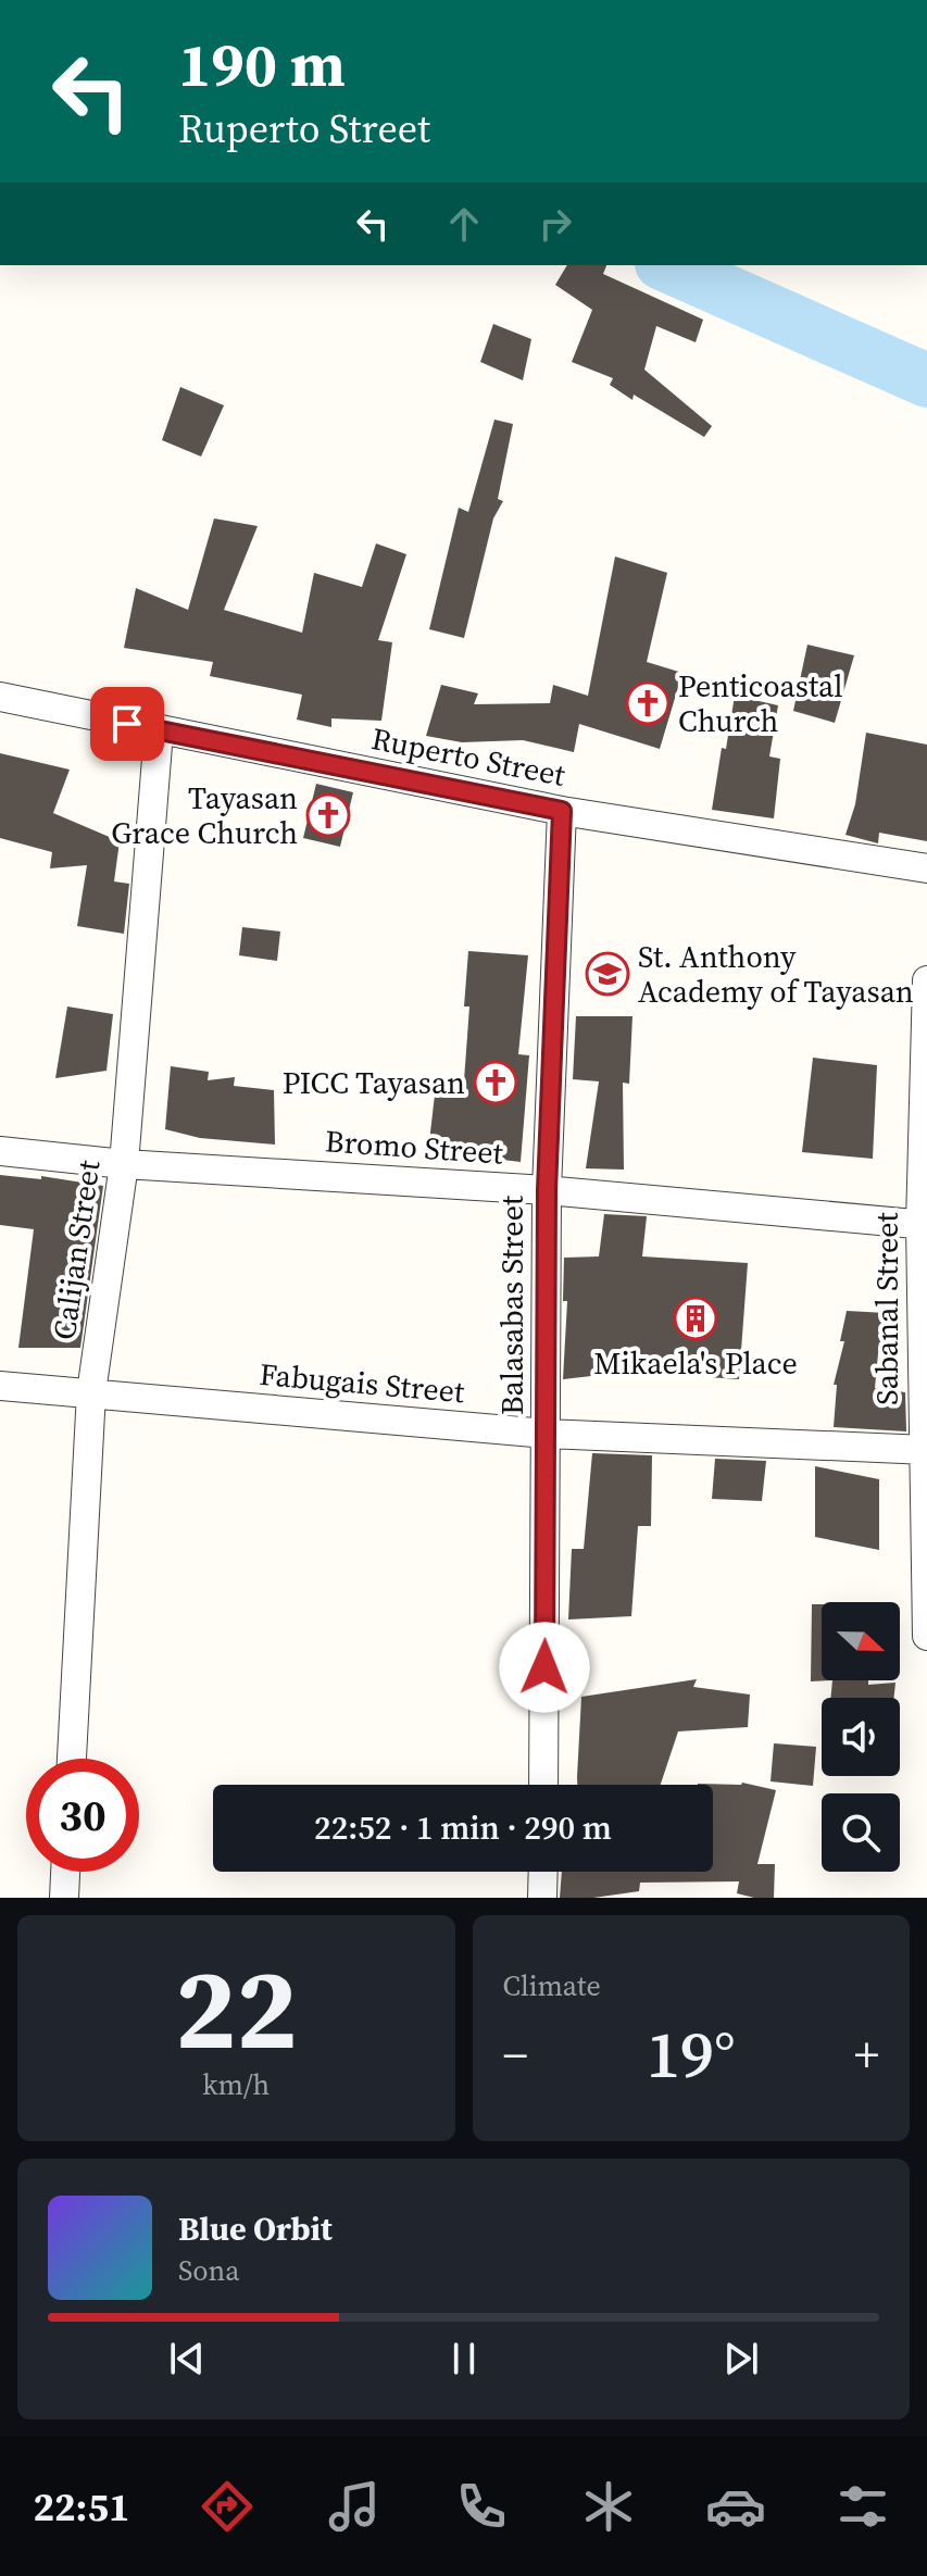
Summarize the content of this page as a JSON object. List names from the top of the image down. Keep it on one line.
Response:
{"streets":{"street":["Ruperto Street","Bromo Street","Calijan Street","Balasabas Street","Sabanal Street","Fabugais Street"]},"crossings":[["Ruperto Street","Calijan Street"],["Ruperto Street","Balasabas Street"],["Bromo Street","Calijan Street"],["Bromo Street","Balasabas Street"],["Bromo Street","Sabanal Street"],["Calijan Street","Fabugais Street"],["Balasabas Street","Fabugais Street"],["Sabanal Street","Fabugais Street"]],"places":{"church":["Penticoastal Church","Tayasan Grace Church","PICC Tayasan"],"school or university":["St. Anthony Academy of Tayasan"],"building":["Mikaela's Place"]},"north":"right","page":{"turn":["190 m","Ruperto Street"],"limit":"30","trip":"22:52 · 1 min · 290 m","tile":[["22","km/h"],"Climate"],"heat":["−","19°","+"],"song":["Blue Orbit","Sona"],"tabs":"22:51"}}
